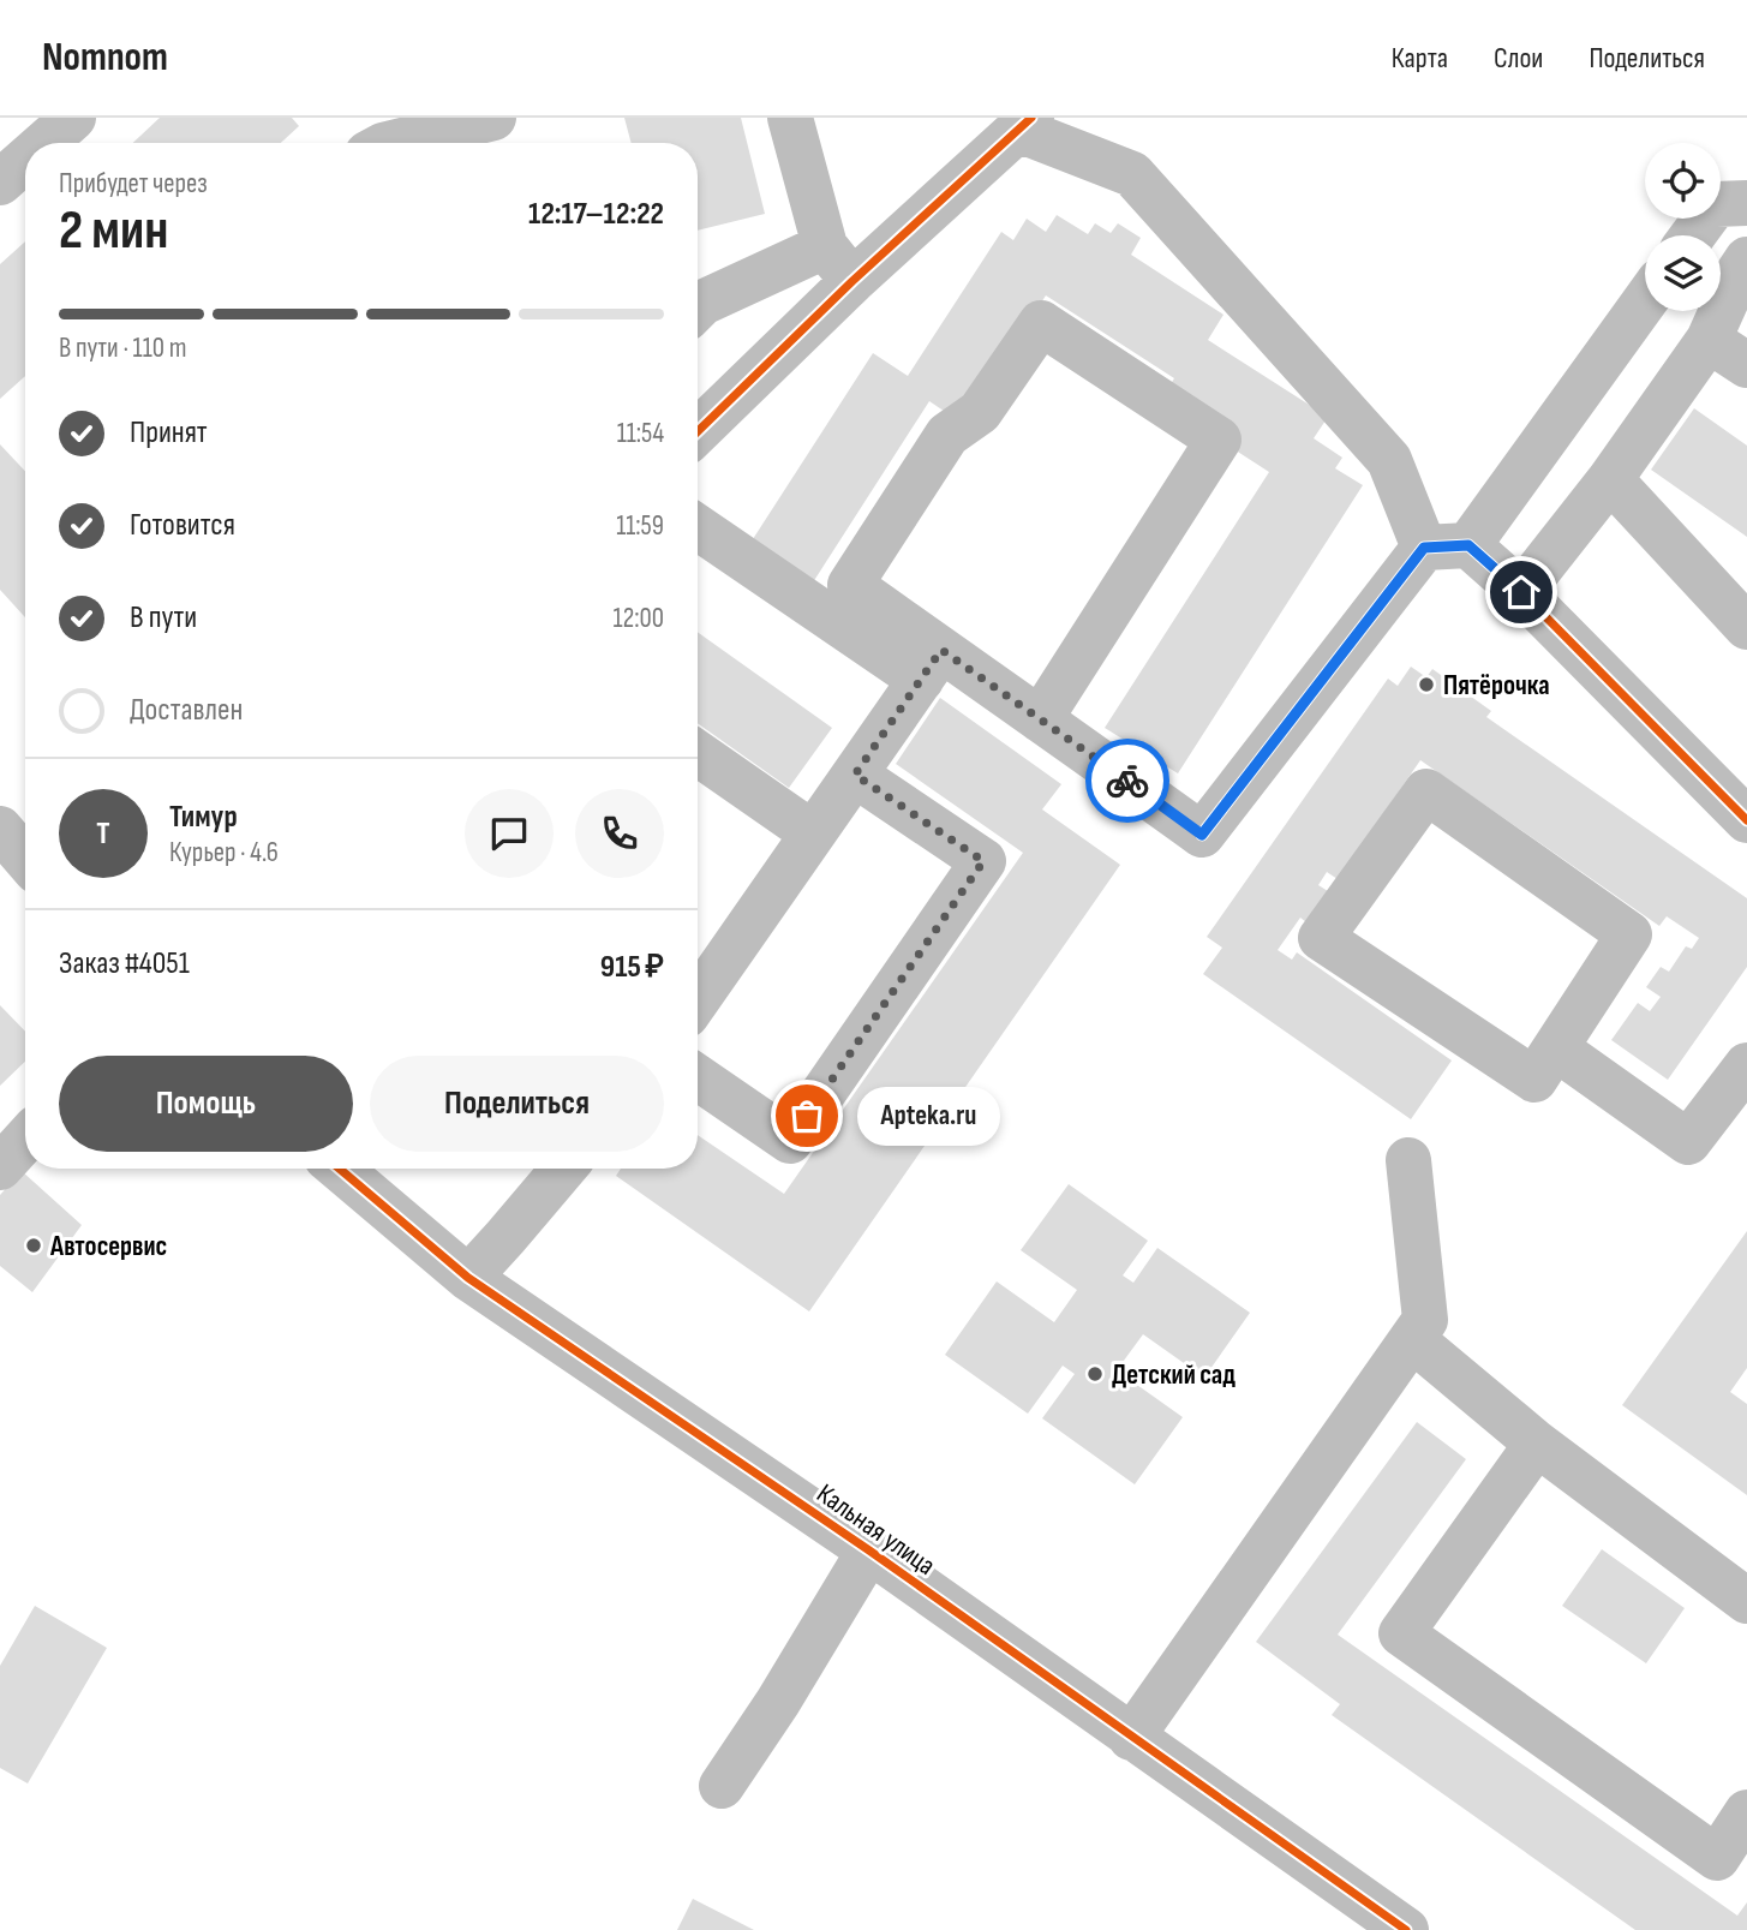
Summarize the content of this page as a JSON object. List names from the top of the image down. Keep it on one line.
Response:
{"streets":{"street":["Кальная улица"]},"places":["Пятёрочка","Apteka.ru","Автосервис","Детский сад"],"page":{"header":"Nomnom","nav":["Карта","Слои","Поделиться"],"heading":["2 мин","Прибудет через","12:17–12:22"],"panel":["Тимур","Курьер · 4.6","Заказ #4051","915 ₽"],"bar":"В пути · 110 m","list":[["Принят","11:54"],["Готовится","11:59"],["В пути","12:00"],"Доставлен"],"round":"Т","buttons":["Помощь","Поделиться"],"bubble":"Apteka.ru"}}
